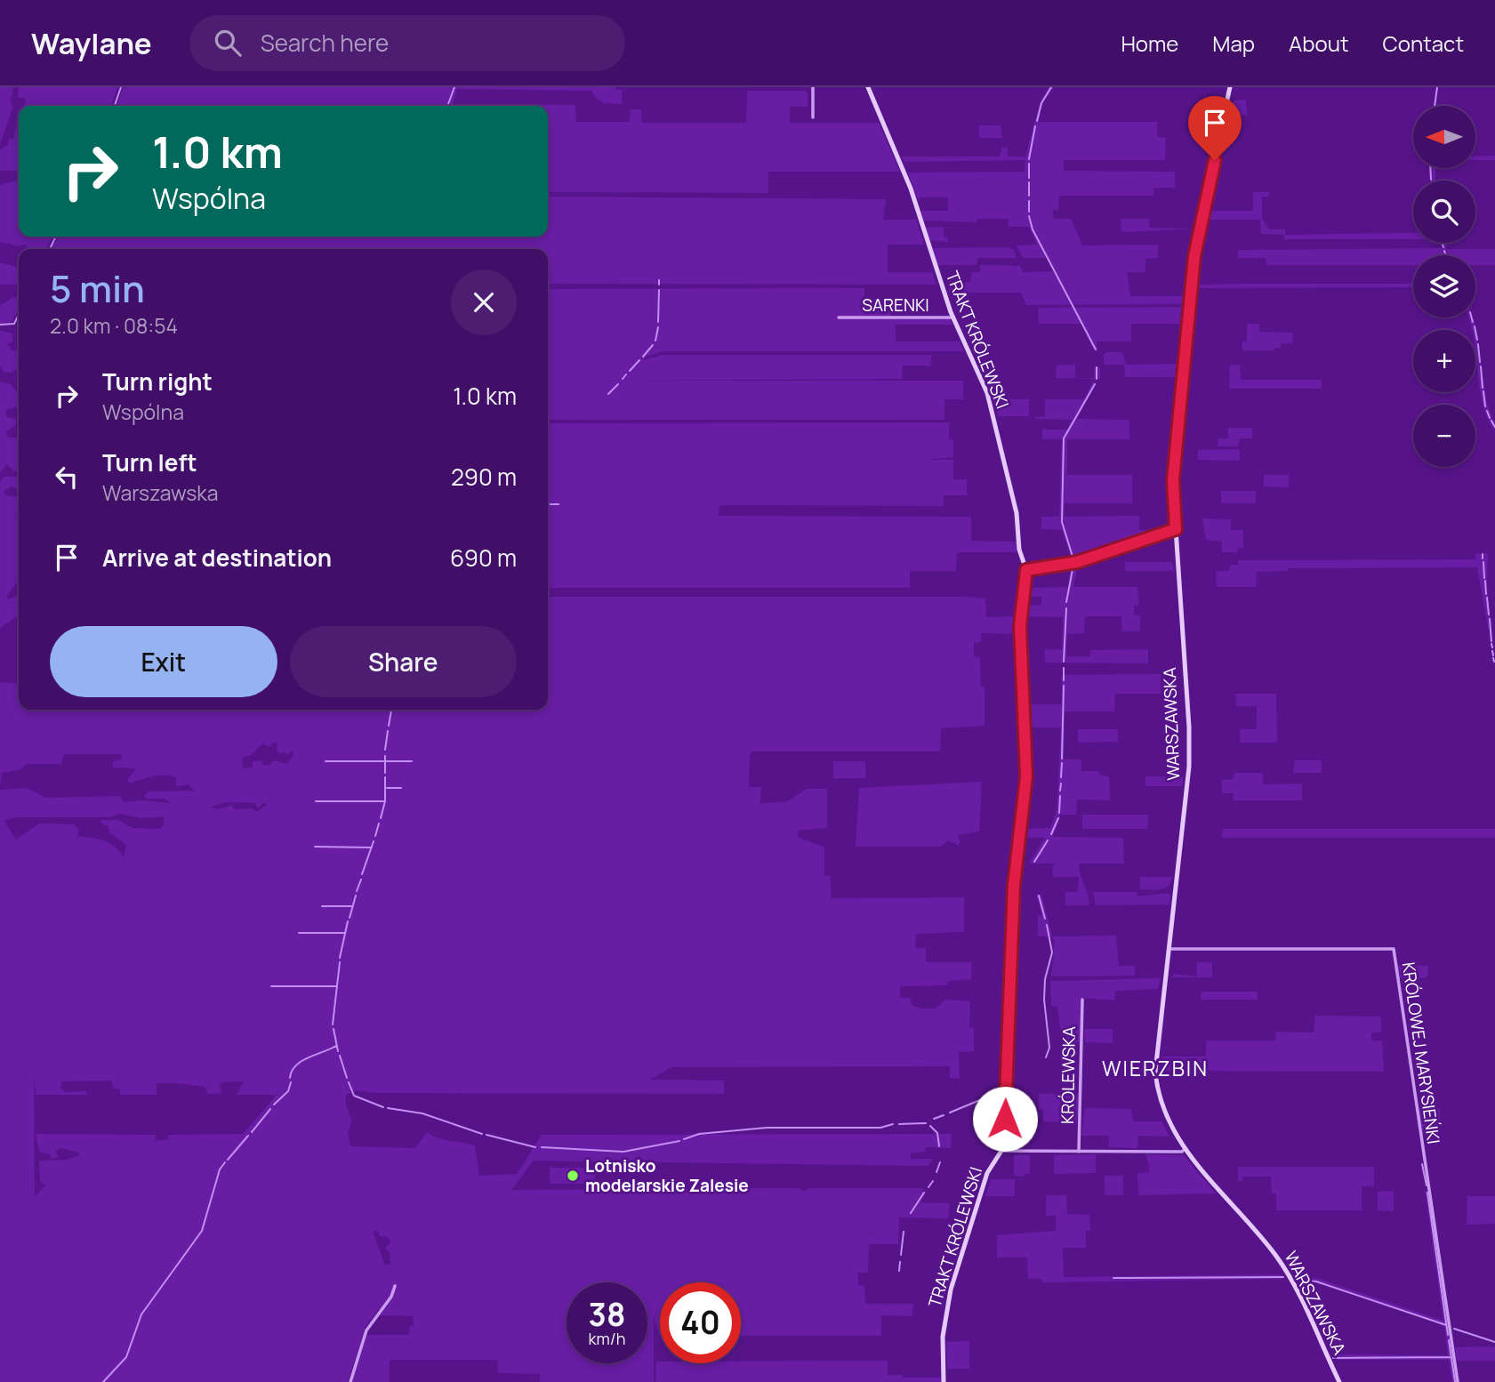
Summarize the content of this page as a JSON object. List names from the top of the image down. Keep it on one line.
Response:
{"streets":{"street":["SARENKI","TRAKT KRÓLEWSKI","WARSZAWSKA","KRÓLOWEJ MARYSIEŃKI","KRÓLEWSKA"]},"crossings":[["SARENKI","TRAKT KRÓLEWSKI"],["WARSZAWSKA","KRÓLOWEJ MARYSIEŃKI"]],"districts":["WIERZBIN"],"places":["Lotnisko modelarskie Zalesie"],"north":"left","page":{"header":"Waylane","search":"Search here","nav":["Home","Map","About","Contact"],"map_buttons":["+","−"],"turn":["1.0 km","Wspólna"],"heading":["5 min","2.0 km · 08:54"],"list":[{"name":"Turn right","note":"Wspólna","value":"1.0 km"},{"name":"Turn left","note":"Warszawska","value":"290 m"},{"name":"Arrive at destination","value":"690 m"}],"buttons":["Exit","Share"],"speed":"38 km/h","limit":"40"}}
